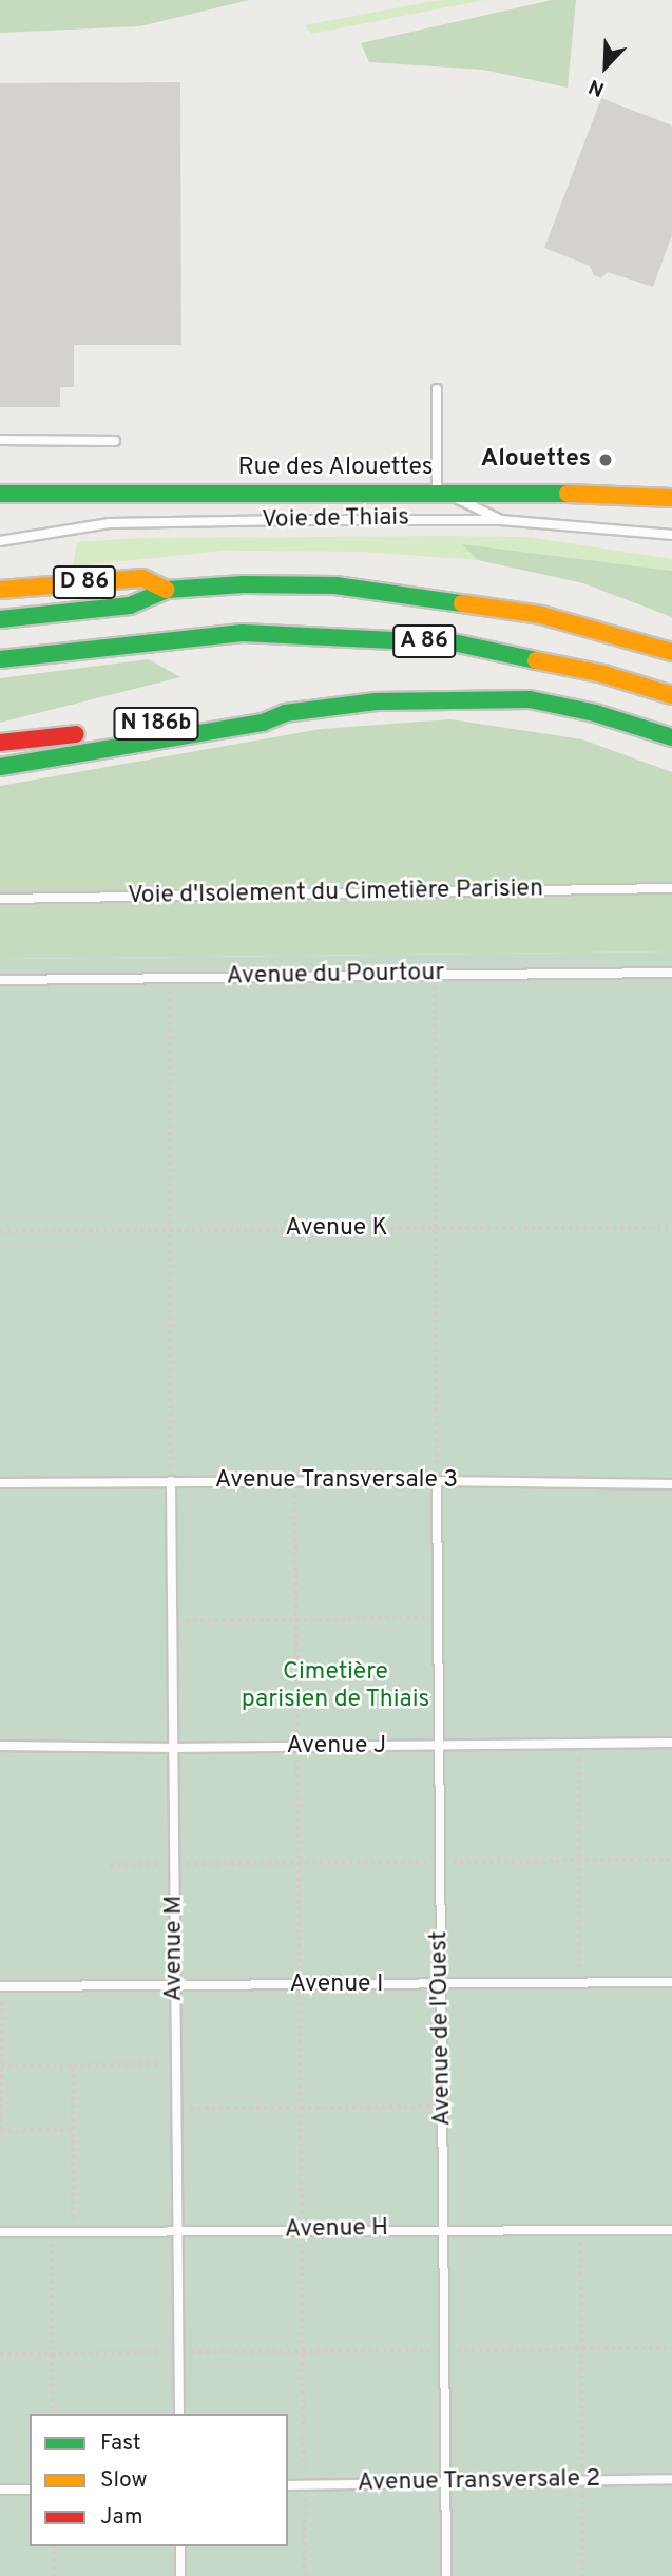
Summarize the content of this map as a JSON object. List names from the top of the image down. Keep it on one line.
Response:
{"streets":{"main road":["Rue des Alouettes","D 86","A 86","N 186b"],"lane":["Voie de Thiais","Voie d'Isolement du Cimetière Parisien","Avenue du Pourtour","Avenue Transversale 3","Avenue J","Avenue M","Avenue I","Avenue de l'Ouest","Avenue H","Avenue Transversale 2"],"path":["Avenue K"]},"crossings":[["D 86","A 86"],["Avenue Transversale 3","Avenue M"],["Avenue Transversale 3","Avenue de l'Ouest"],["Avenue J","Avenue M"],["Avenue J","Avenue de l'Ouest"],["Avenue M","Avenue I"],["Avenue M","Avenue H"],["Avenue I","Avenue de l'Ouest"],["Avenue de l'Ouest","Avenue H"],["Avenue de l'Ouest","Avenue Transversale 2"]],"parks":["Cimetière parisien de Thiais"],"places":["Alouettes"],"legend":["Fast","Slow","Jam"],"north":"bottom left"}
